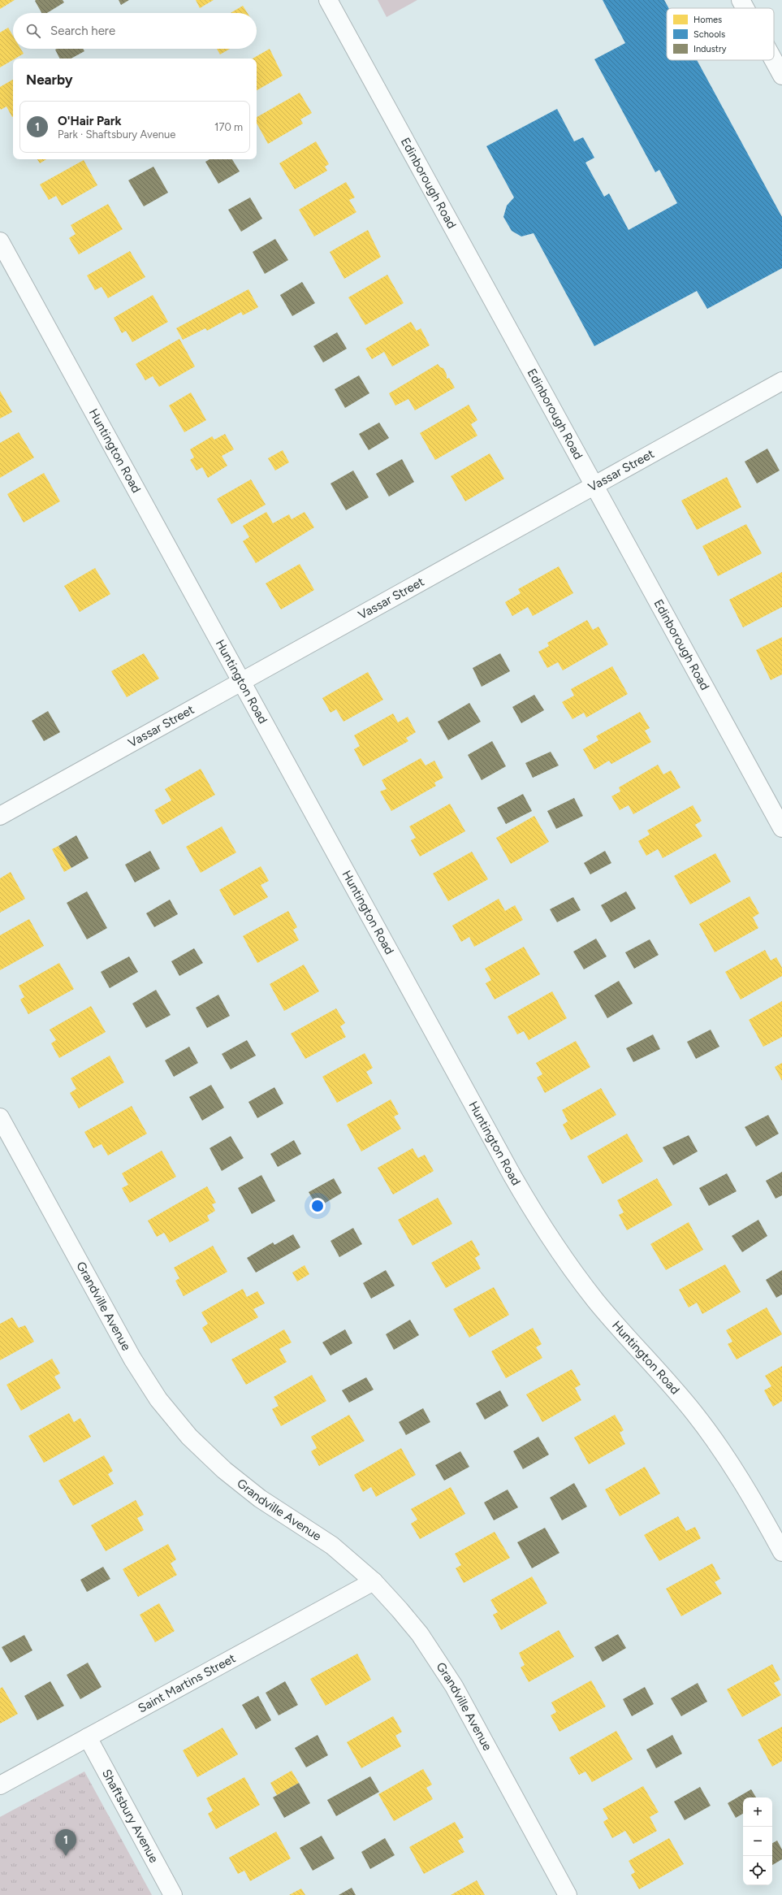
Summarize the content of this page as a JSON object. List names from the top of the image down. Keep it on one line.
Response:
{"streets":{"street":["Edinborough Road","Huntington Road","Vassar Street","Grandville Avenue","Saint Martins Street","Shaftsbury Avenue"]},"crossings":[["Edinborough Road","Vassar Street"],["Huntington Road","Vassar Street"],["Grandville Avenue","Saint Martins Street"],["Saint Martins Street","Shaftsbury Avenue"]],"legend":["Homes","Schools","Industry"],"page":{"search":"Search here","heading":"Nearby","list":[{"mark":"1","name":"O'Hair Park","note":"Park · Shaftsbury Avenue","value":"170 m"}],"map_buttons":["+","−"],"pins":"1"}}
